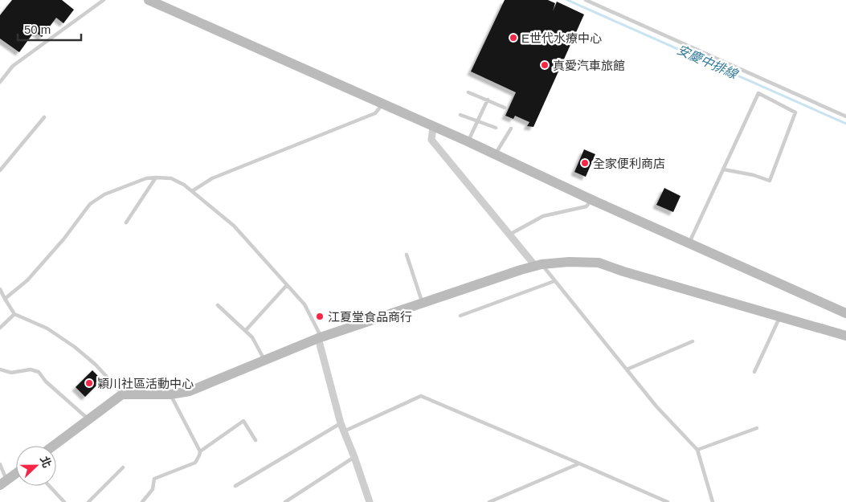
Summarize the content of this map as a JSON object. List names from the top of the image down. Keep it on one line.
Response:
{"water":["安慶中排線"],"places":["E世代水療中心","真愛汽車旅館","全家便利商店","江夏堂食品商行","穎川社區活動中心"],"scale_bar":"50 m","north":"right"}
